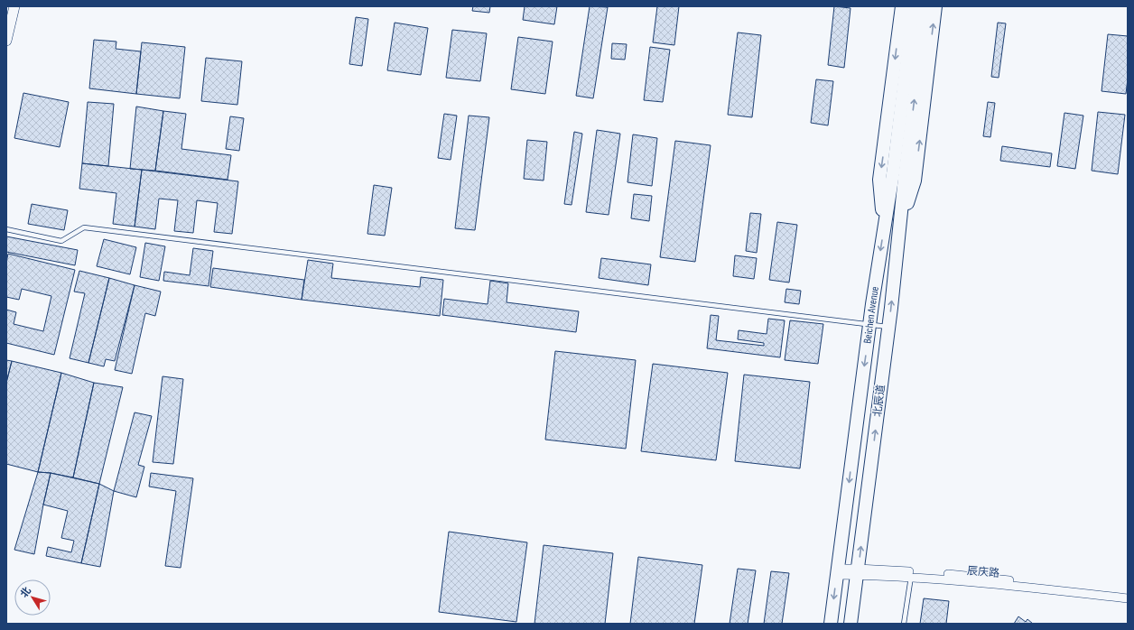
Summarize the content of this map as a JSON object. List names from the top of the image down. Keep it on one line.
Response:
{"streets":{"main road":["Beichen Avenue","北辰道"],"street":["辰庆路"]},"crossings":[["Beichen Avenue","辰庆路"],["北辰道","辰庆路"]],"one_way":["Beichen Avenue"],"north":"top left"}
